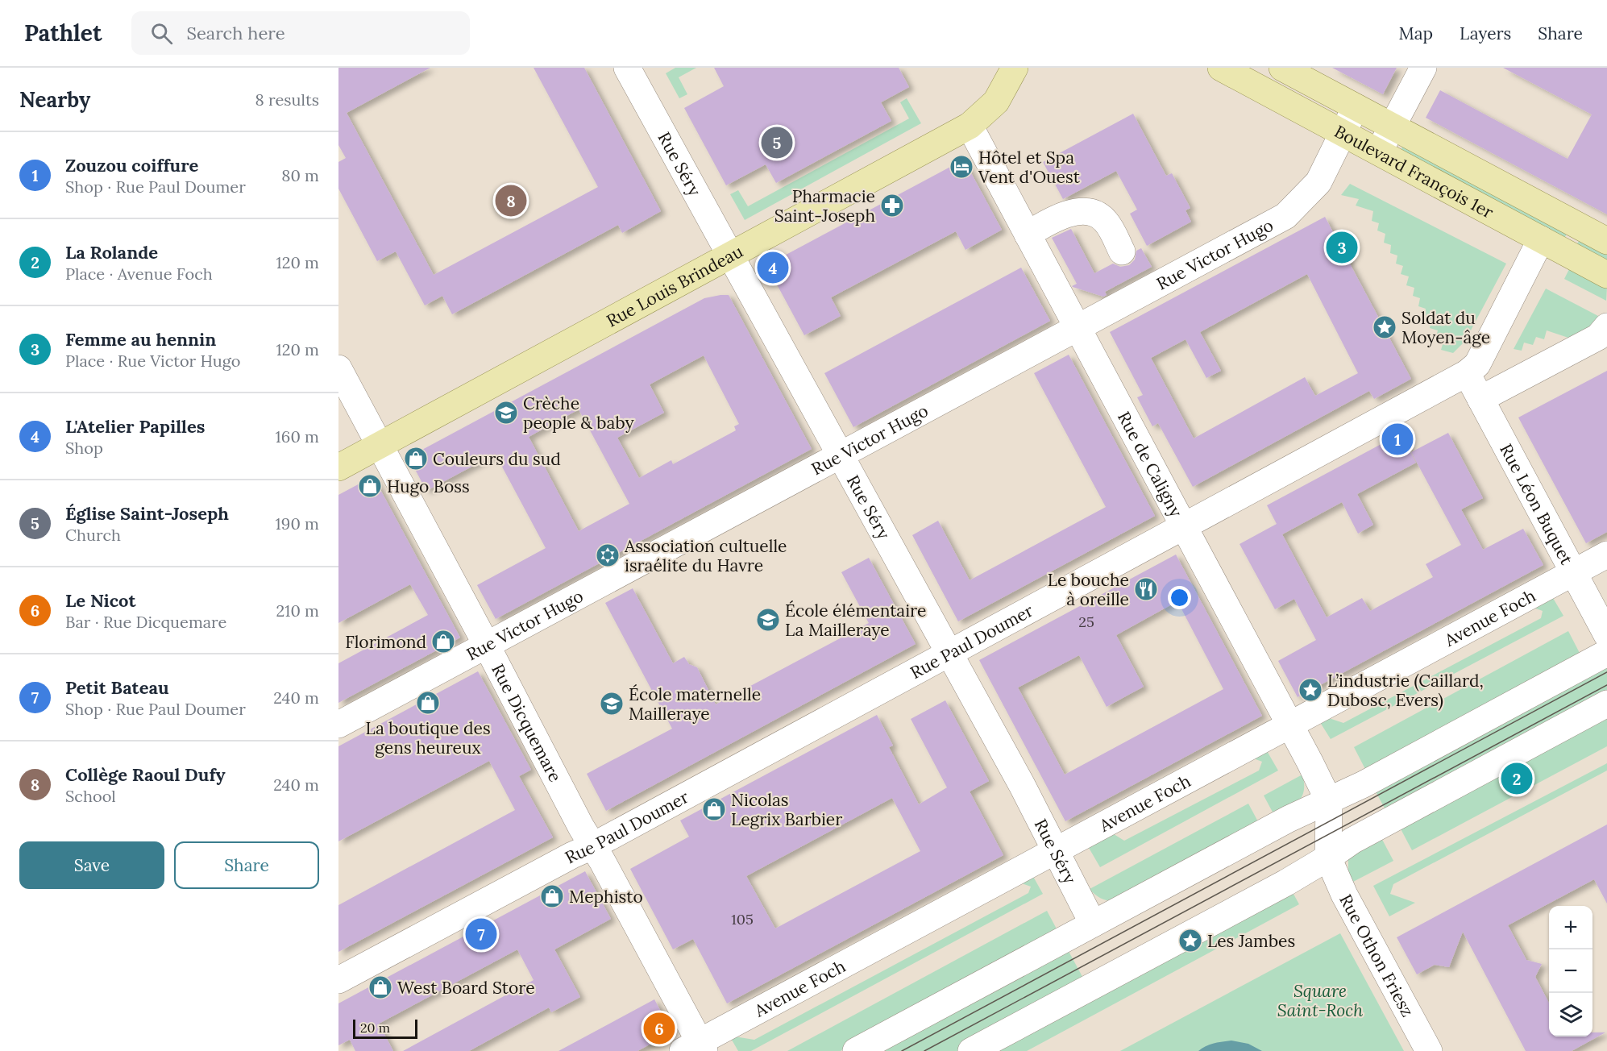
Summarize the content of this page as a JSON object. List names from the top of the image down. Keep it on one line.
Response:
{"streets":{"main road":["Boulevard François 1er","Rue Louis Brindeau"],"street":["Rue Séry","Rue Victor Hugo","Rue de Caligny","Rue Léon Buquet","Avenue Foch","Rue Paul Doumer","Rue Dicquemare","Rue Othon Friesz"]},"crossings":[["Rue Séry","Rue Victor Hugo"],["Rue Séry","Rue Louis Brindeau"],["Rue Séry","Avenue Foch"],["Rue Séry","Rue Paul Doumer"],["Boulevard François 1er","Rue Victor Hugo"],["Boulevard François 1er","Rue Paul Doumer"],["Rue Victor Hugo","Rue de Caligny"],["Rue Victor Hugo","Rue Dicquemare"],["Rue Louis Brindeau","Rue de Caligny"],["Rue Louis Brindeau","Rue Dicquemare"],["Rue de Caligny","Avenue Foch"],["Rue de Caligny","Rue Paul Doumer"],["Rue Léon Buquet","Avenue Foch"],["Rue Léon Buquet","Rue Paul Doumer"],["Avenue Foch","Rue Dicquemare"],["Rue Paul Doumer","Rue Dicquemare"]],"parks":["Square Saint-Roch"],"places":{"hotel":["Hôtel et Spa Vent d'Ouest"],"pharmacy":["Pharmacie Saint-Joseph"],"place":["Soldat du Moyen-âge","L’industrie (Caillard, Dubosc, Evers)","Les Jambes"],"school or university":["Crèche people & baby","École élémentaire La Mailleraye","École maternelle Mailleraye"],"shop":["Couleurs du sud","Hugo Boss","Florimond","La boutique des gens heureux","Nicolas Legrix Barbier","Mephisto","West Board Store"],"synagogue":["Association cultuelle israélite du Havre"],"restaurant":["Le bouche à oreille"]},"house_numbers":["25","105"],"scale_bar":"20 m","page":{"header":"Pathlet","search":"Search here","nav":["Map","Layers","Share"],"heading":["Nearby","8 results"],"pins":["5","8","3","4","1","2","7","6"],"list":[{"mark":"1","name":"Zouzou coiffure","note":"Shop · Rue Paul Doumer","value":"80 m"},{"mark":"2","name":"La Rolande","note":"Place · Avenue Foch","value":"120 m"},{"mark":"3","name":"Femme au hennin","note":"Place · Rue Victor Hugo","value":"120 m"},{"mark":"4","name":"L'Atelier Papilles","note":"Shop","value":"160 m"},{"mark":"5","name":"Église Saint-Joseph","note":"Church","value":"190 m"},{"mark":"6","name":"Le Nicot","note":"Bar · Rue Dicquemare","value":"210 m"},{"mark":"7","name":"Petit Bateau","note":"Shop · Rue Paul Doumer","value":"240 m"},{"mark":"8","name":"Collège Raoul Dufy","note":"School","value":"240 m"}],"buttons":["Save","Share"],"map_buttons":["+","−"],"scale":"20 m"}}
